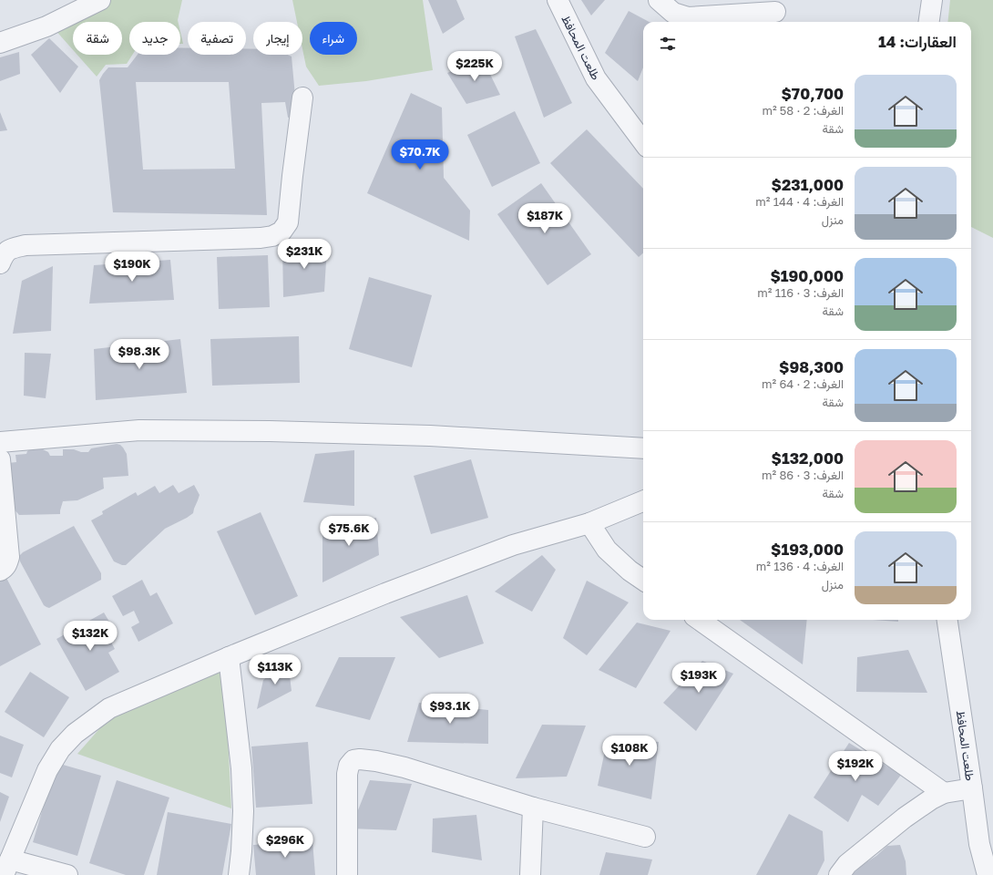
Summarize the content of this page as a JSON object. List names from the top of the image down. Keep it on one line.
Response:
{"streets":{"street":["طلعت المحافظ"]},"page":{"chip":["شراء","إيجار","تصفية","جديد","شقة"],"heading":"العقارات: 14","price":["$225K","$70.7K","$187K","$231K","$190K","$98.3K","$75.6K","$132K","$113K","$193K","$93.1K","$108K","$192K","$296K"],"list":[{"name":"$70,700","note":"الغرف: 2 · 58 m² · شقة"},{"name":"$231,000","note":"الغرف: 4 · 144 m² · منزل"},{"name":"$190,000","note":"الغرف: 3 · 116 m² · شقة"},{"name":"$98,300","note":"الغرف: 2 · 64 m² · شقة"},{"name":"$132,000","note":"الغرف: 3 · 86 m² · شقة"},{"name":"$193,000","note":"الغرف: 4 · 136 m² · منزل"}]}}
